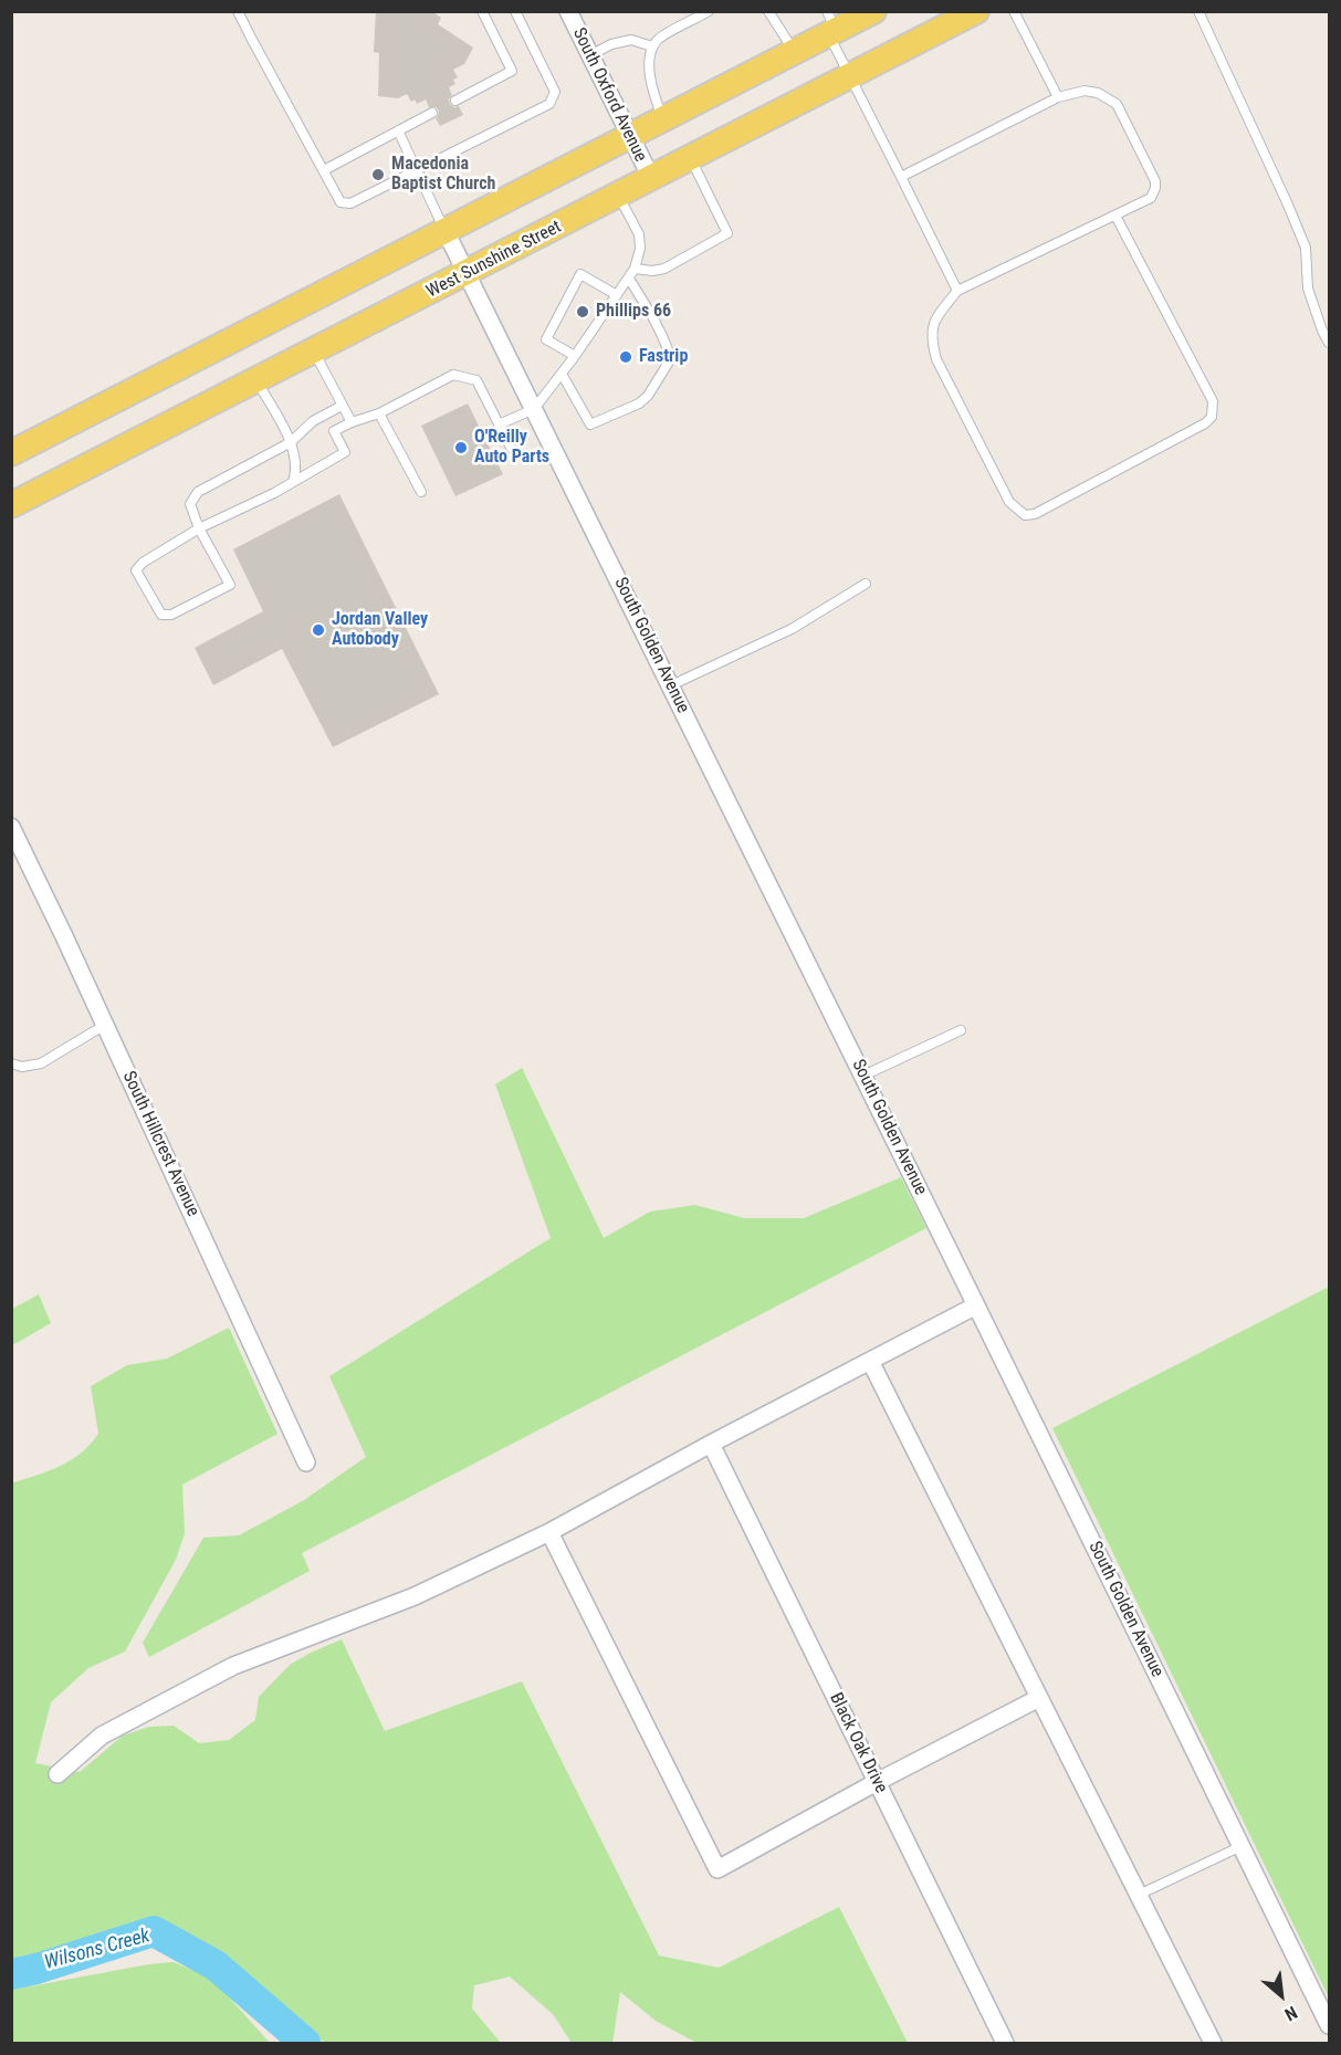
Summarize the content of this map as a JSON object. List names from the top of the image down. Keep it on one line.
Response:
{"streets":{"main road":["West Sunshine Street"],"street":["South Oxford Avenue","South Golden Avenue","South Hillcrest Avenue","Black Oak Drive"]},"crossings":[["South Oxford Avenue","West Sunshine Street"],["West Sunshine Street","South Golden Avenue"]],"water":["Wilsons Creek"],"places":["Macedonia Baptist Church","Phillips 66","Fastrip","O'Reilly Auto Parts","Jordan Valley Autobody"],"north":"bottom right"}
